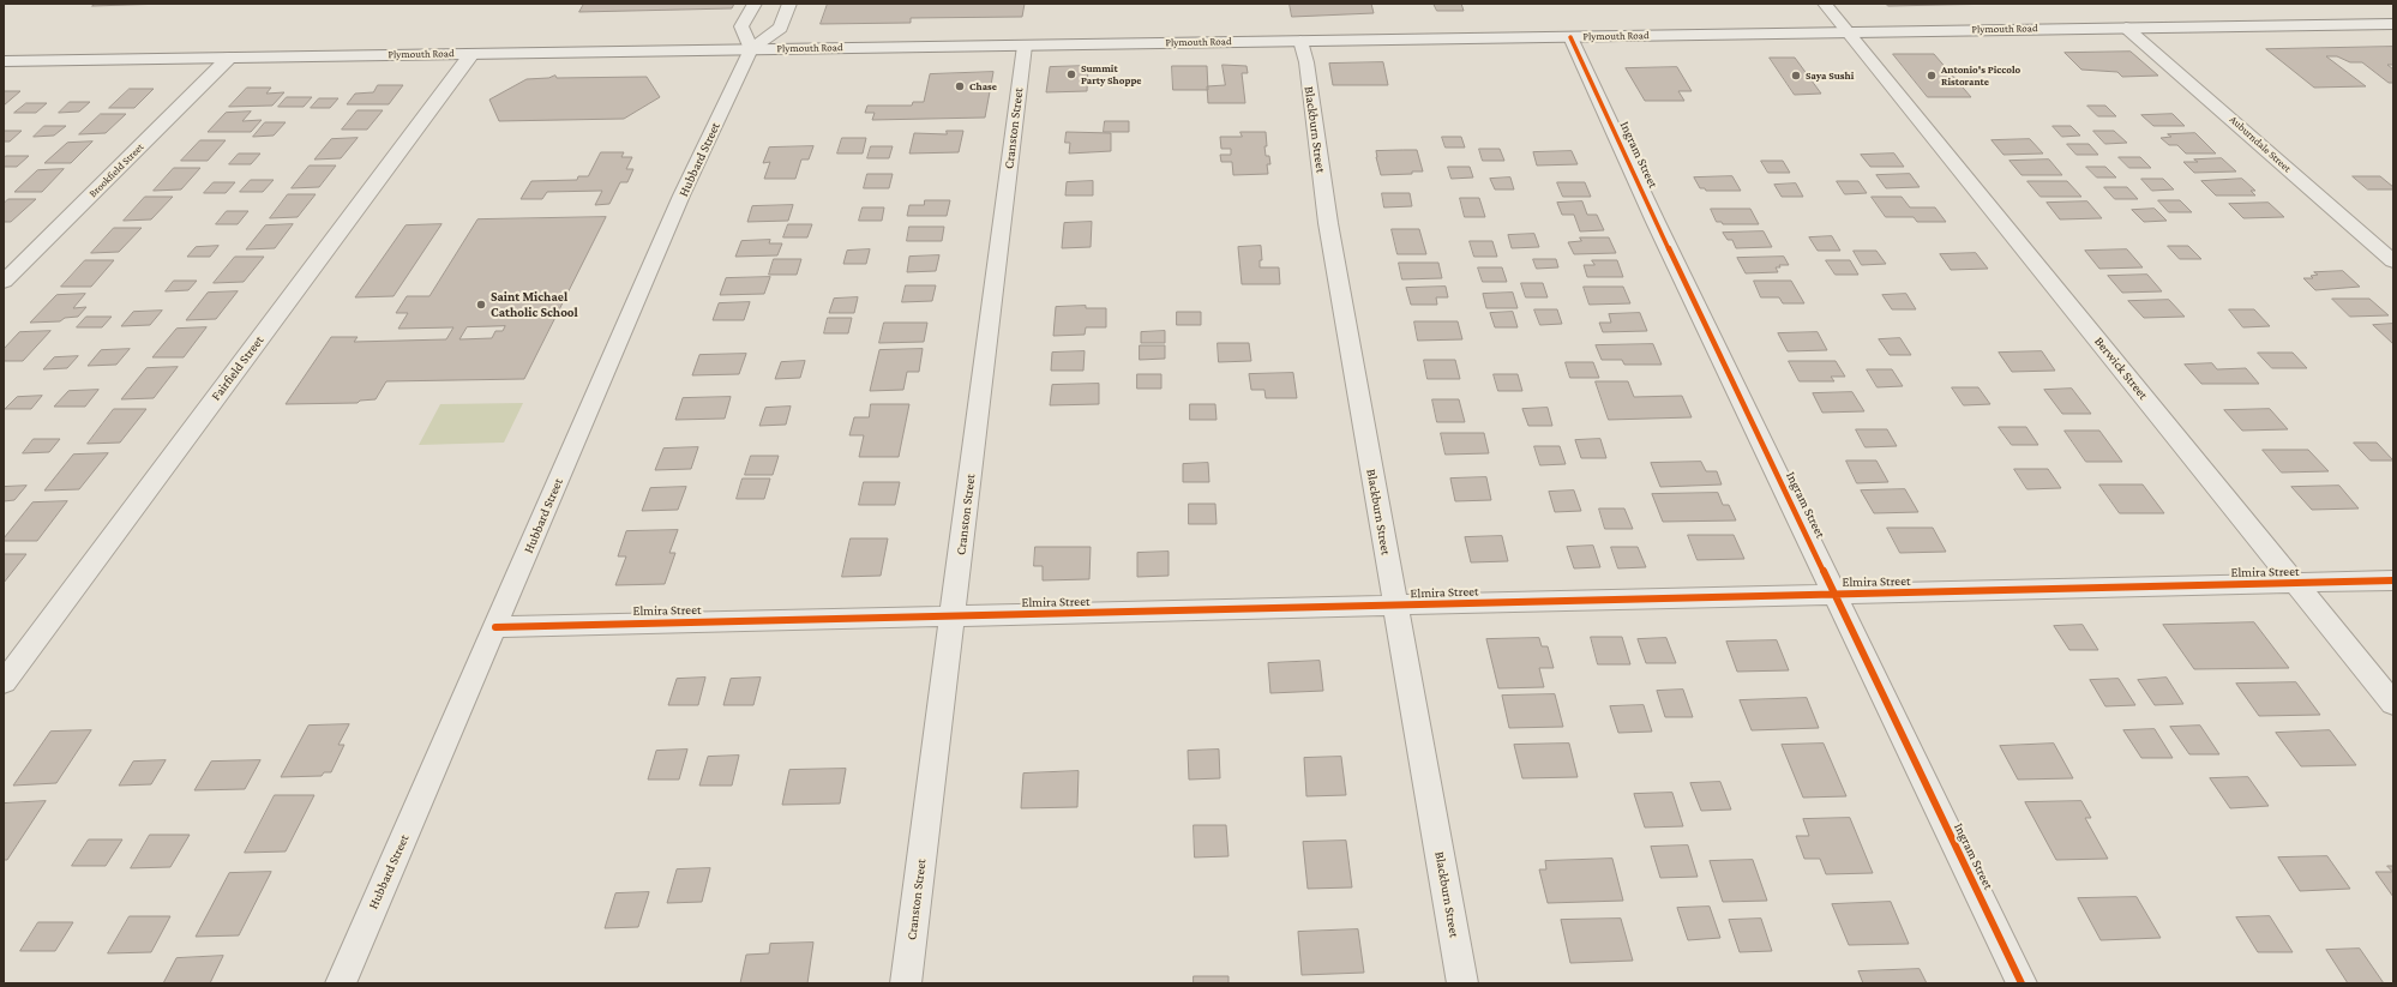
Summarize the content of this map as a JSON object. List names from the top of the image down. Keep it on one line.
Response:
{"streets":{"main road":["Plymouth Road"],"street":["Cranston Street","Blackburn Street","Auburndale Street","Ingram Street","Hubbard Street","Brookfield Street","Fairfield Street","Berwick Street","Elmira Street"]},"crossings":[["Plymouth Road","Cranston Street"],["Plymouth Road","Blackburn Street"],["Plymouth Road","Auburndale Street"],["Plymouth Road","Ingram Street"],["Plymouth Road","Hubbard Street"],["Plymouth Road","Brookfield Street"],["Plymouth Road","Fairfield Street"],["Plymouth Road","Berwick Street"],["Cranston Street","Elmira Street"],["Blackburn Street","Elmira Street"],["Ingram Street","Elmira Street"],["Hubbard Street","Elmira Street"],["Berwick Street","Elmira Street"]],"places":["Summit Party Shoppe","Saya Sushi","Antonio's Piccolo Ristorante","Chase","Saint Michael Catholic School"]}
